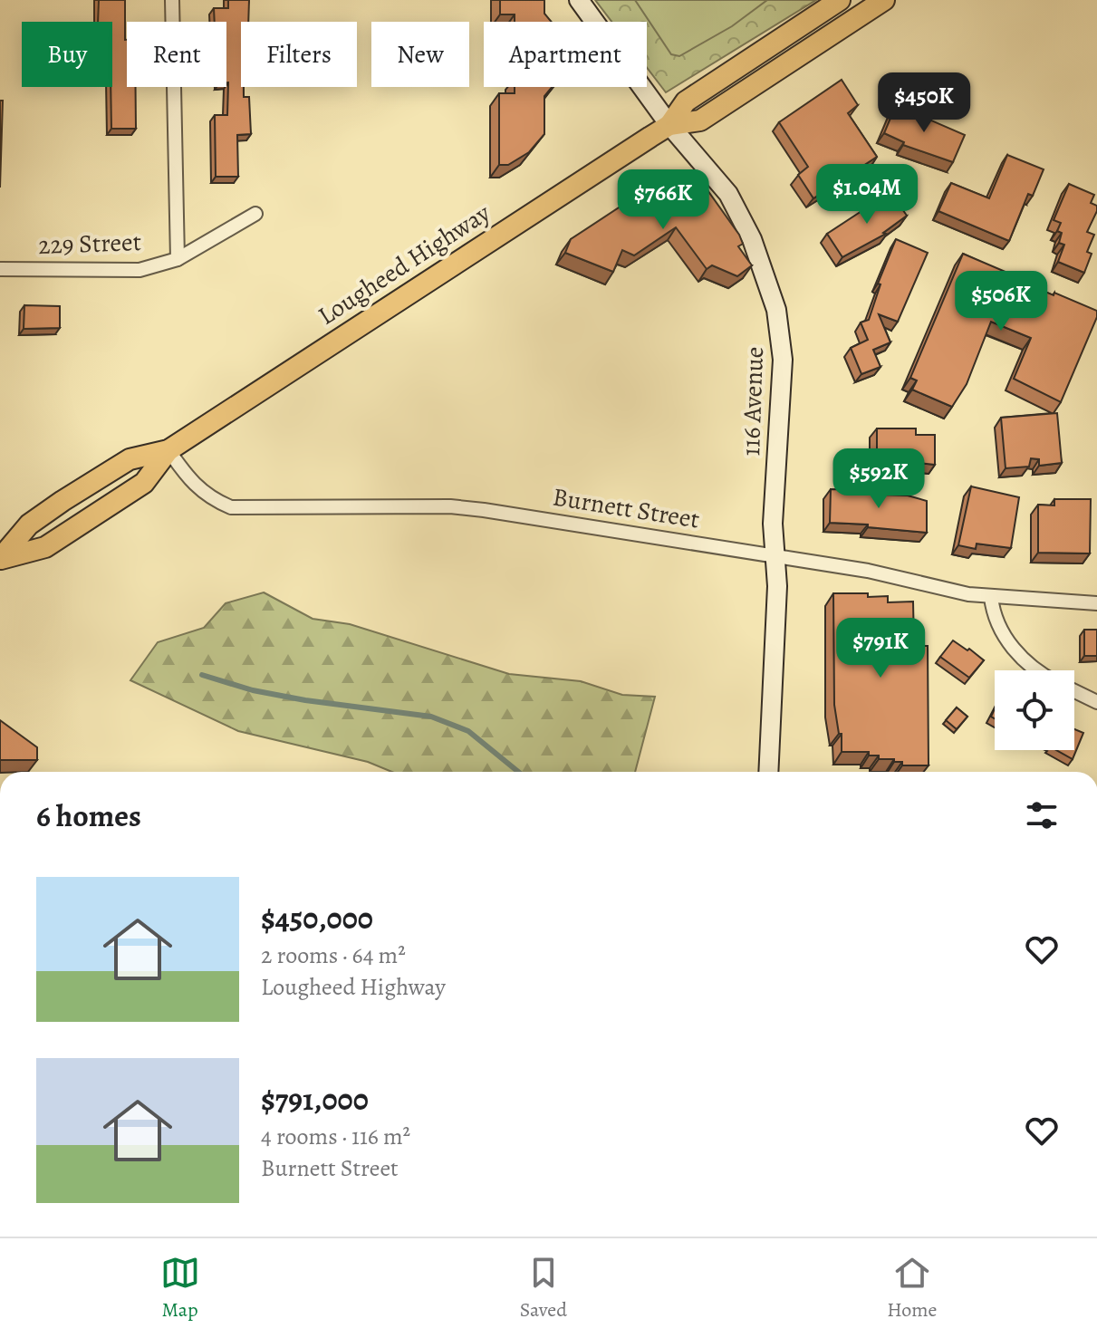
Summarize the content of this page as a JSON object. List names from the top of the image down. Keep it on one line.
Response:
{"streets":{"main road":["Lougheed Highway"],"street":["229 Street","116 Avenue","Burnett Street"]},"crossings":[["Lougheed Highway","116 Avenue"],["Lougheed Highway","Burnett Street"],["116 Avenue","Burnett Street"]],"page":{"chip":["Buy","Rent","Filters","New","Apartment"],"price":["$450K","$1.04M","$766K","$506K","$592K","$791K"],"heading":"6 homes","list":[{"name":"$450,000","note":"2 rooms · 64 m² · Lougheed Highway"},{"name":"$791,000","note":"4 rooms · 116 m² · Burnett Street"}],"tabs":["Map","Saved","Home"]}}
